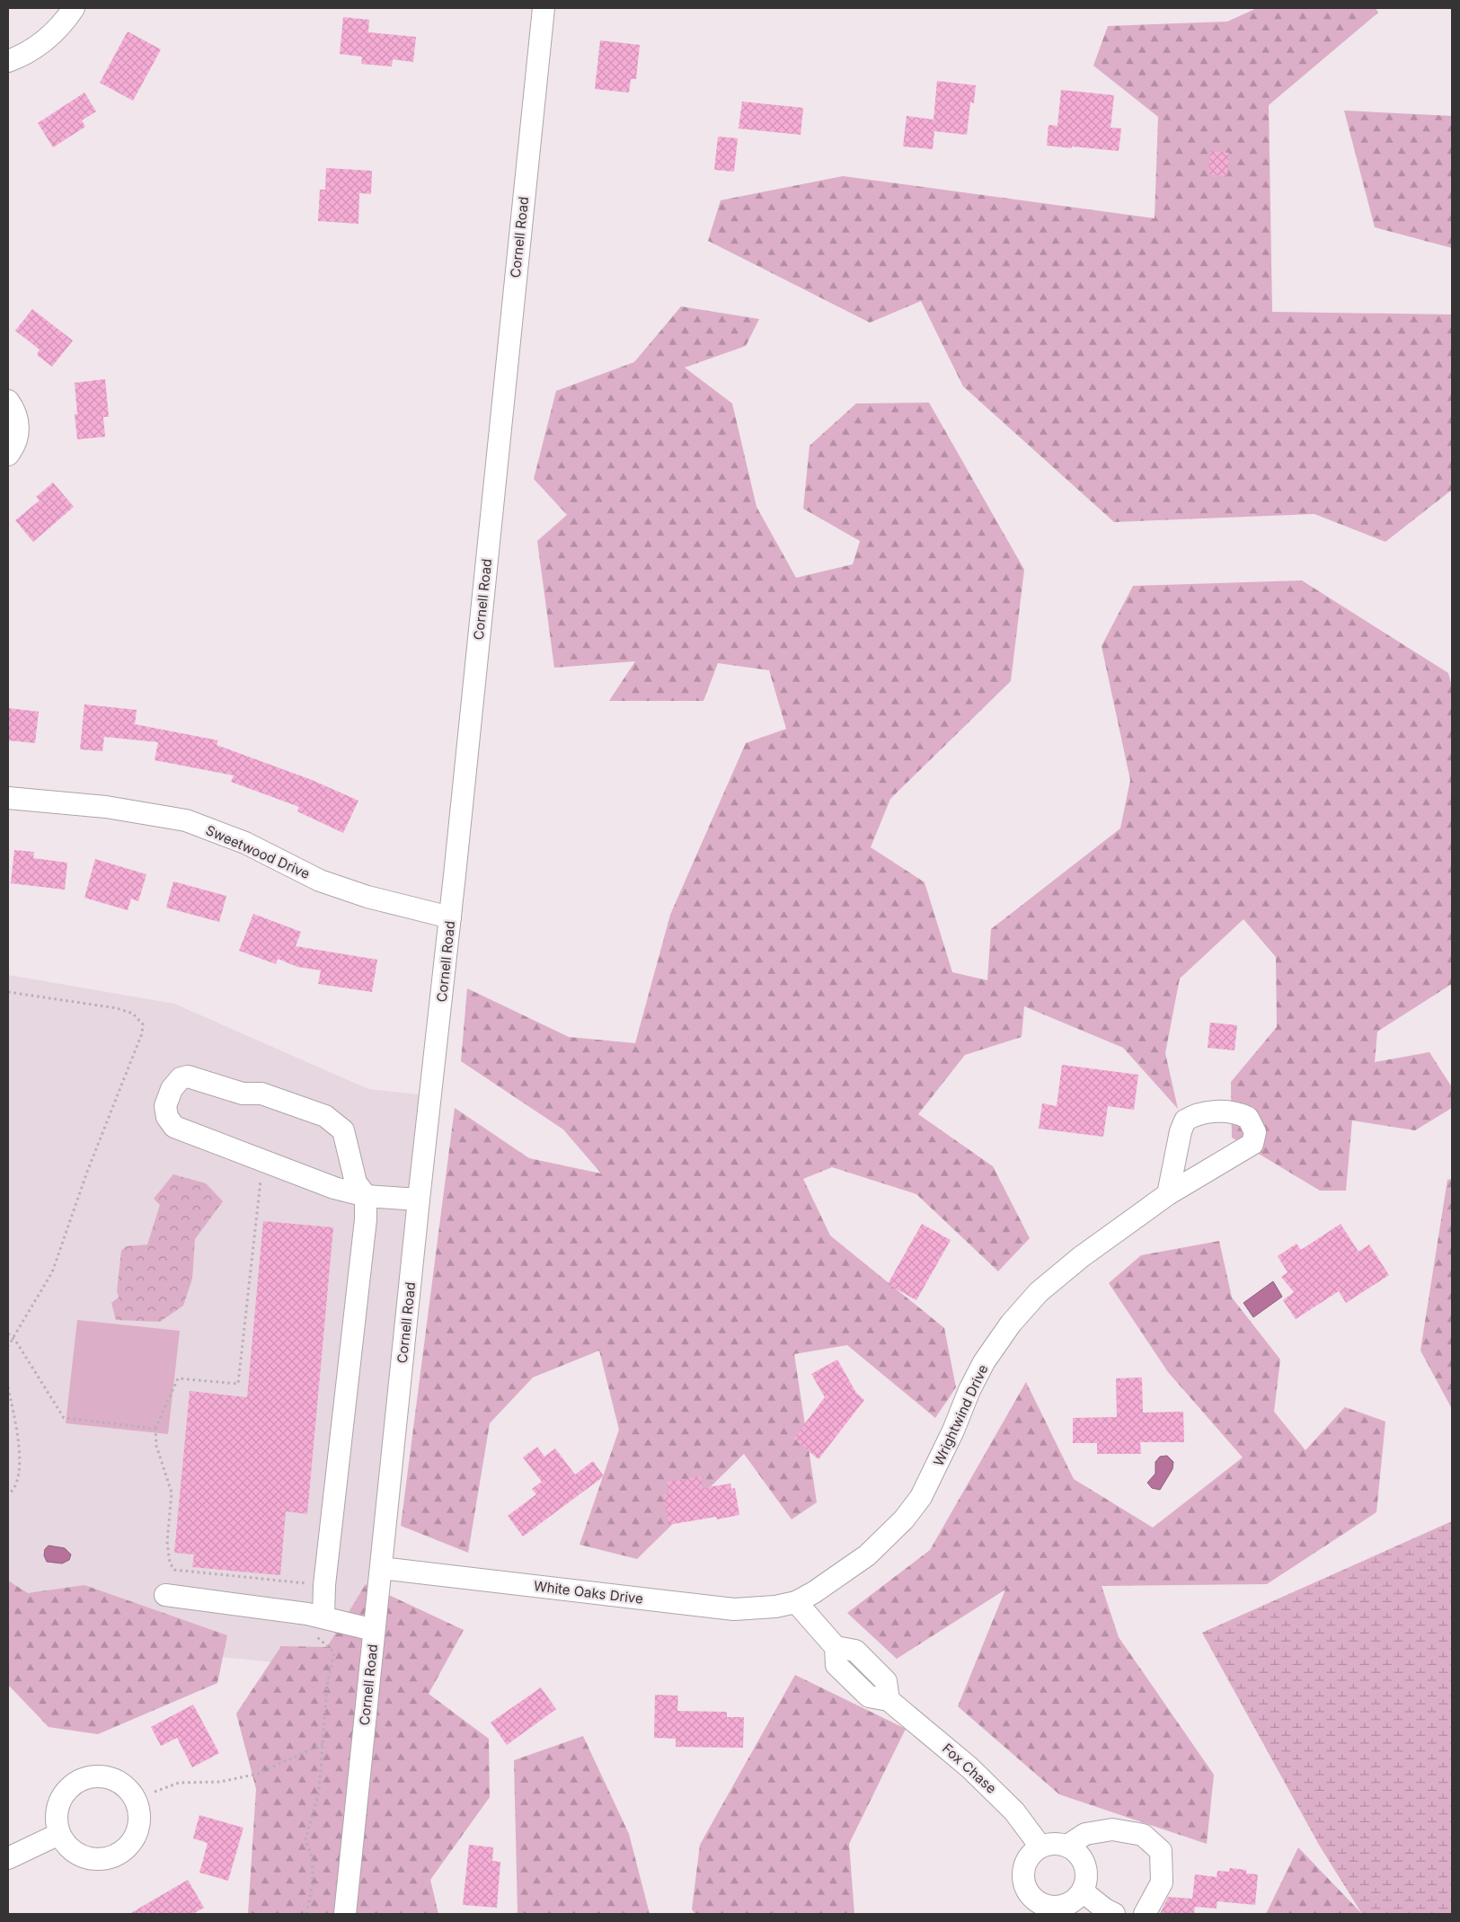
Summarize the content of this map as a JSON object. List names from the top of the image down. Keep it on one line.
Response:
{"streets":{"street":["Cornell Road","Sweetwood Drive","Wrightwind Drive","White Oaks Drive","Fox Chase"]},"crossings":[["Cornell Road","Sweetwood Drive"],["Cornell Road","White Oaks Drive"],["Wrightwind Drive","White Oaks Drive"],["Wrightwind Drive","Fox Chase"],["White Oaks Drive","Fox Chase"]]}
